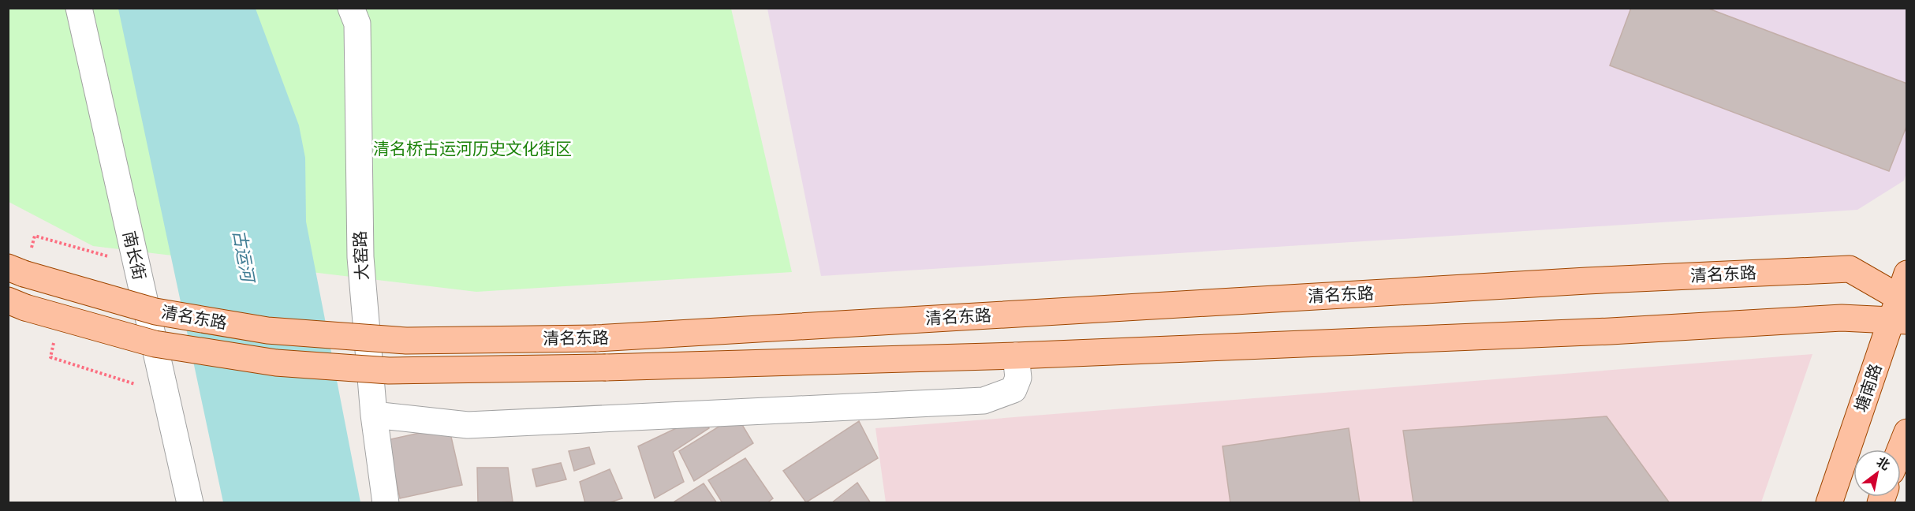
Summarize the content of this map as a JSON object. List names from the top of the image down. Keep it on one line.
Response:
{"streets":{"main road":["清名东路","塘南路"],"street":["南长街","大窑路"]},"crossings":[["清名东路","塘南路"]],"water":["古运河"],"parks":["清名桥古运河历史文化街区"],"north":"top right"}
